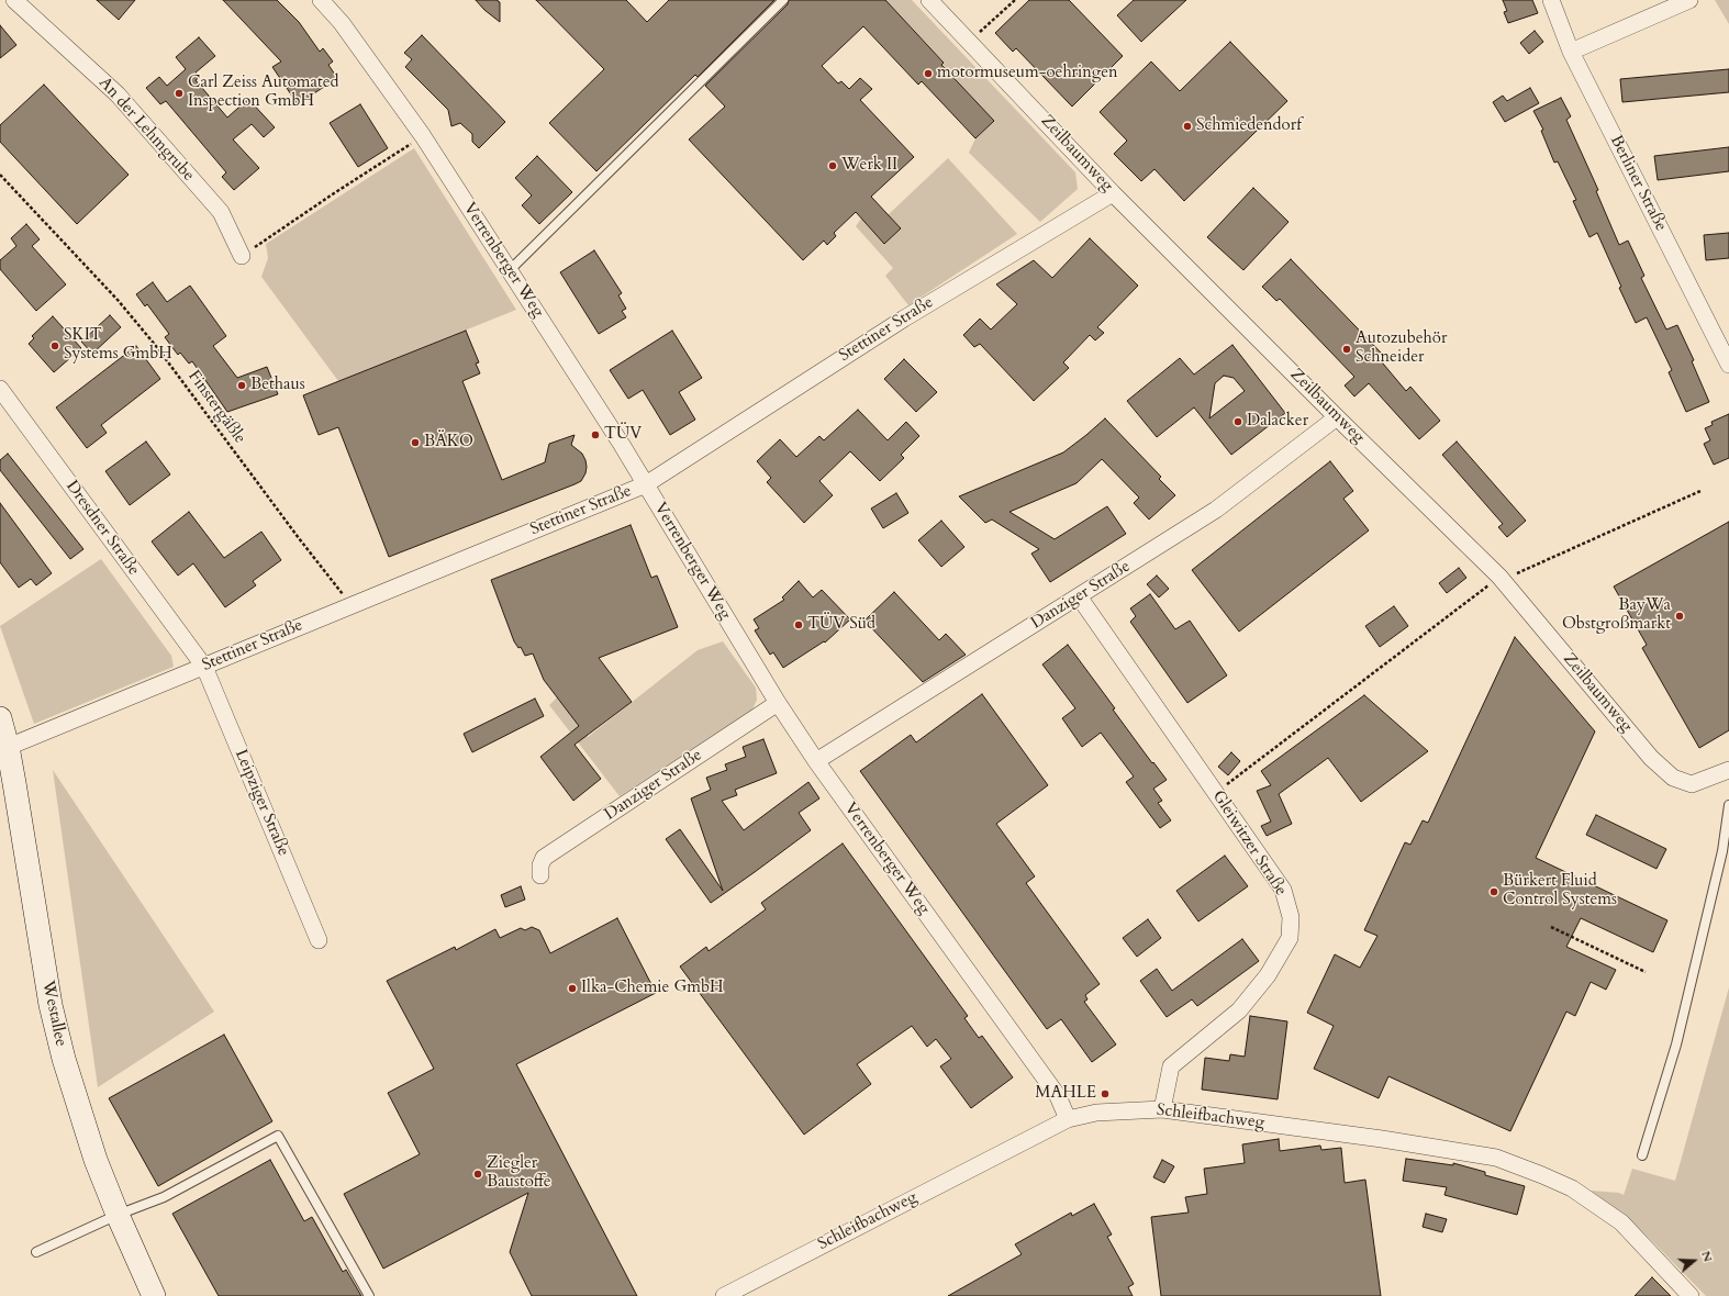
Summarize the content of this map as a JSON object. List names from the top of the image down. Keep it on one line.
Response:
{"streets":{"main road":["Westallee"],"street":["An der Lehmgrube","Zeilbaumweg","Berliner Straße","Verrenberger Weg","Stettiner Straße","Dresdner Straße","Danziger Straße","Leipziger Straße","Gleiwitzer Straße","Schleifbachweg"],"path":["Finstergäßle"]},"crossings":[["Zeilbaumweg","Stettiner Straße"],["Zeilbaumweg","Danziger Straße"],["Verrenberger Weg","Stettiner Straße"],["Verrenberger Weg","Danziger Straße"],["Verrenberger Weg","Schleifbachweg"],["Stettiner Straße","Finstergäßle"],["Stettiner Straße","Dresdner Straße"],["Stettiner Straße","Leipziger Straße"],["Stettiner Straße","Westallee"],["Dresdner Straße","Leipziger Straße"],["Danziger Straße","Gleiwitzer Straße"],["Gleiwitzer Straße","Schleifbachweg"]],"places":["motormuseum-oehringen","Carl Zeiss Automated Inspection GmbH","Schmiedendorf","Werk II","SKIT Systems GmbH","Autozubehör Schneider","Bethaus","Dalacker","TÜV","BÄKO","BayWa Obstgroßmarkt","TÜV Süd","Bürkert Fluid Control Systems","Ilka-Chemie GmbH","MAHLE","Ziegler Baustoffe"],"north":"right"}
